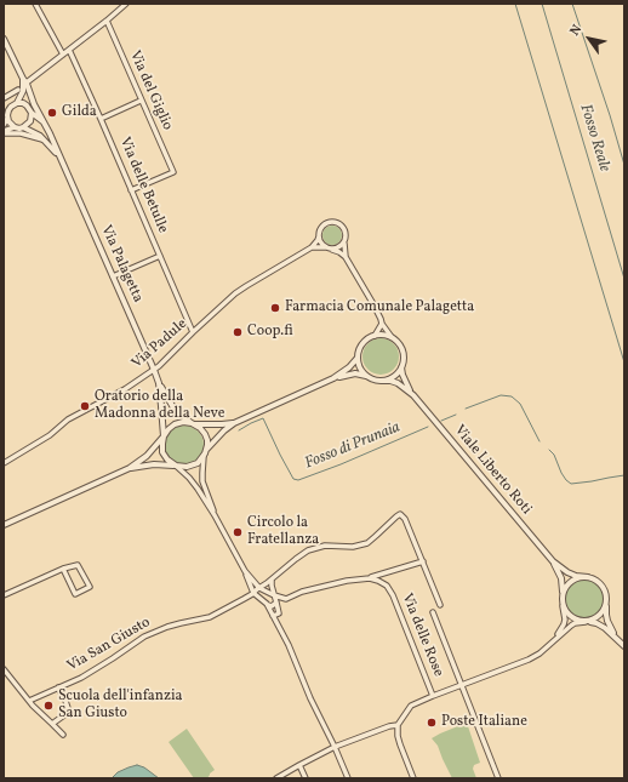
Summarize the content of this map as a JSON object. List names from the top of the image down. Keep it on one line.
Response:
{"streets":{"street":["Via del Giglio","Via delle Betulle","Via Palagetta","Via Padule","Viale Liberto Roti","Via delle Rose","Via San Giusto"]},"crossings":[["Via del Giglio","Via delle Betulle"],["Via delle Betulle","Via Padule"],["Via Palagetta","Via Padule"],["Via Palagetta","Via San Giusto"]],"water":["Fosso Reale","Fosso di Prunaia"],"places":["Gilda","Farmacia Comunale Palagetta","Coop.fi","Oratorio della Madonna della Neve","Circolo la Fratellanza","Scuola dell'infanzia San Giusto","Poste Italiane"],"north":"top left"}
